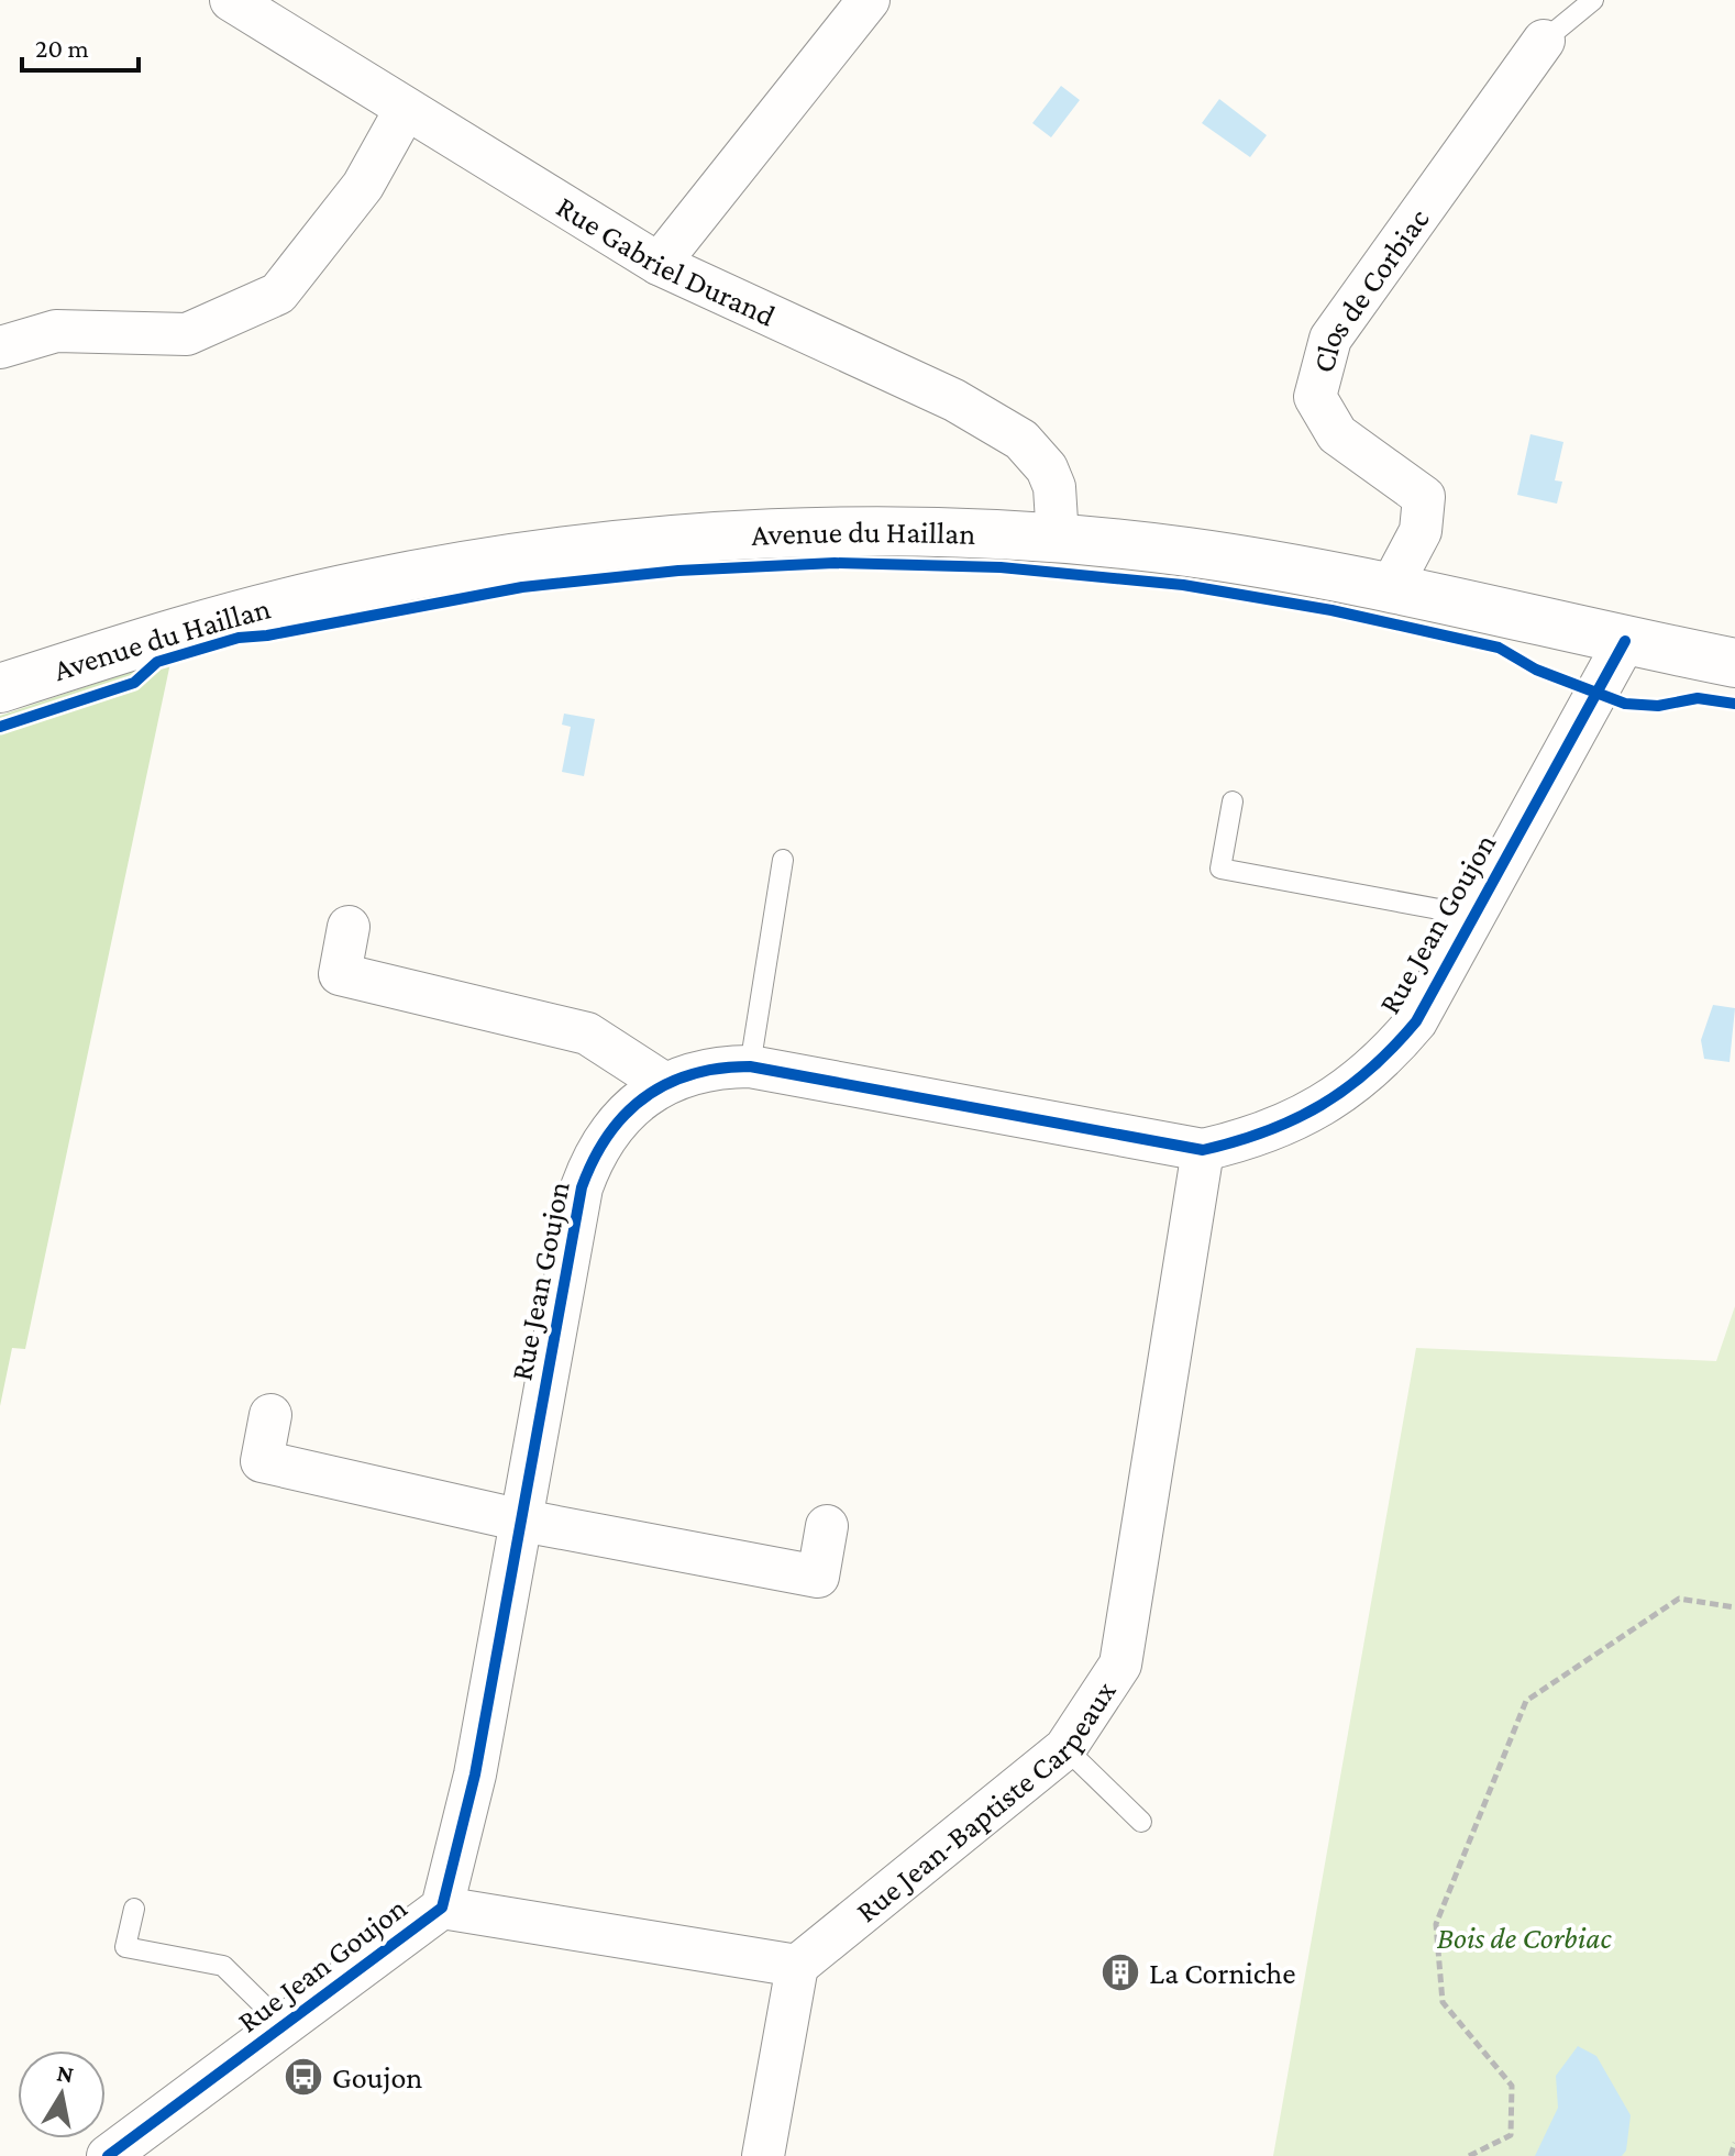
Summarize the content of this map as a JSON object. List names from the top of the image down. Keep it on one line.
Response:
{"streets":{"street":["Rue Gabriel Durand","Clos de Corbiac","Avenue du Haillan","Rue Jean Goujon","Rue Jean-Baptiste Carpeaux"]},"crossings":[["Rue Gabriel Durand","Avenue du Haillan"],["Clos de Corbiac","Avenue du Haillan"],["Avenue du Haillan","Rue Jean Goujon"],["Rue Jean Goujon","Rue Jean-Baptiste Carpeaux"]],"parks":["Bois de Corbiac"],"places":{"building":["La Corniche"],"bus stop":["Goujon"]},"scale_bar":"20 m","north":"top"}
